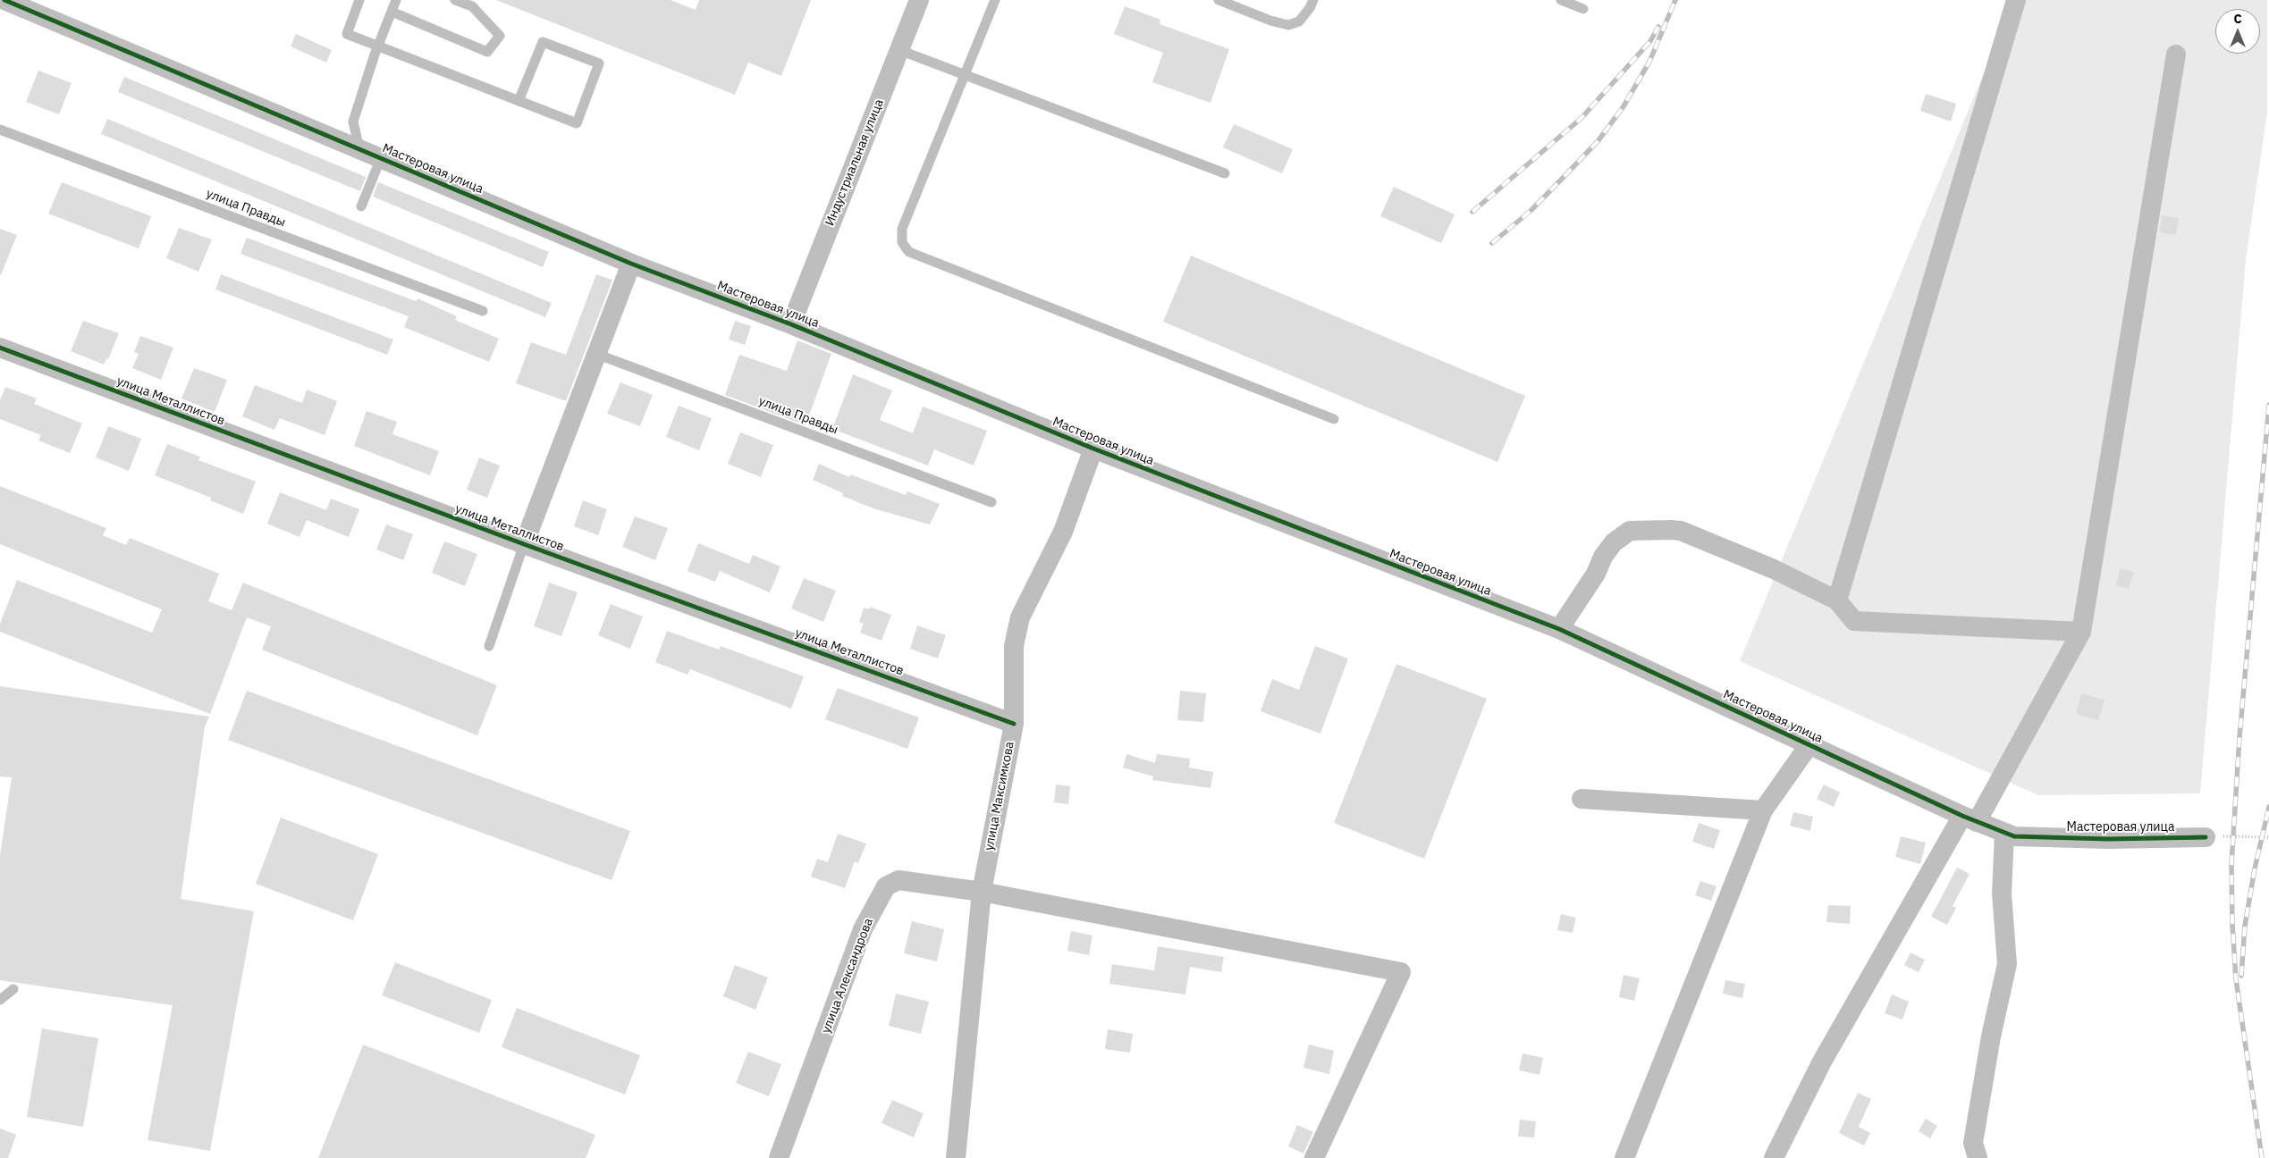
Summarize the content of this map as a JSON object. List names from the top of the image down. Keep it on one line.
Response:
{"streets":{"street":["Индустриальная улица","Мастеровая улица","улица Металлистов","улица Максимкова","улица Александрова"],"lane":["улица Правды"]},"crossings":[["Индустриальная улица","Мастеровая улица"],["Мастеровая улица","улица Максимкова"],["улица Металлистов","улица Максимкова"],["улица Максимкова","улица Александрова"]],"north":"top"}
